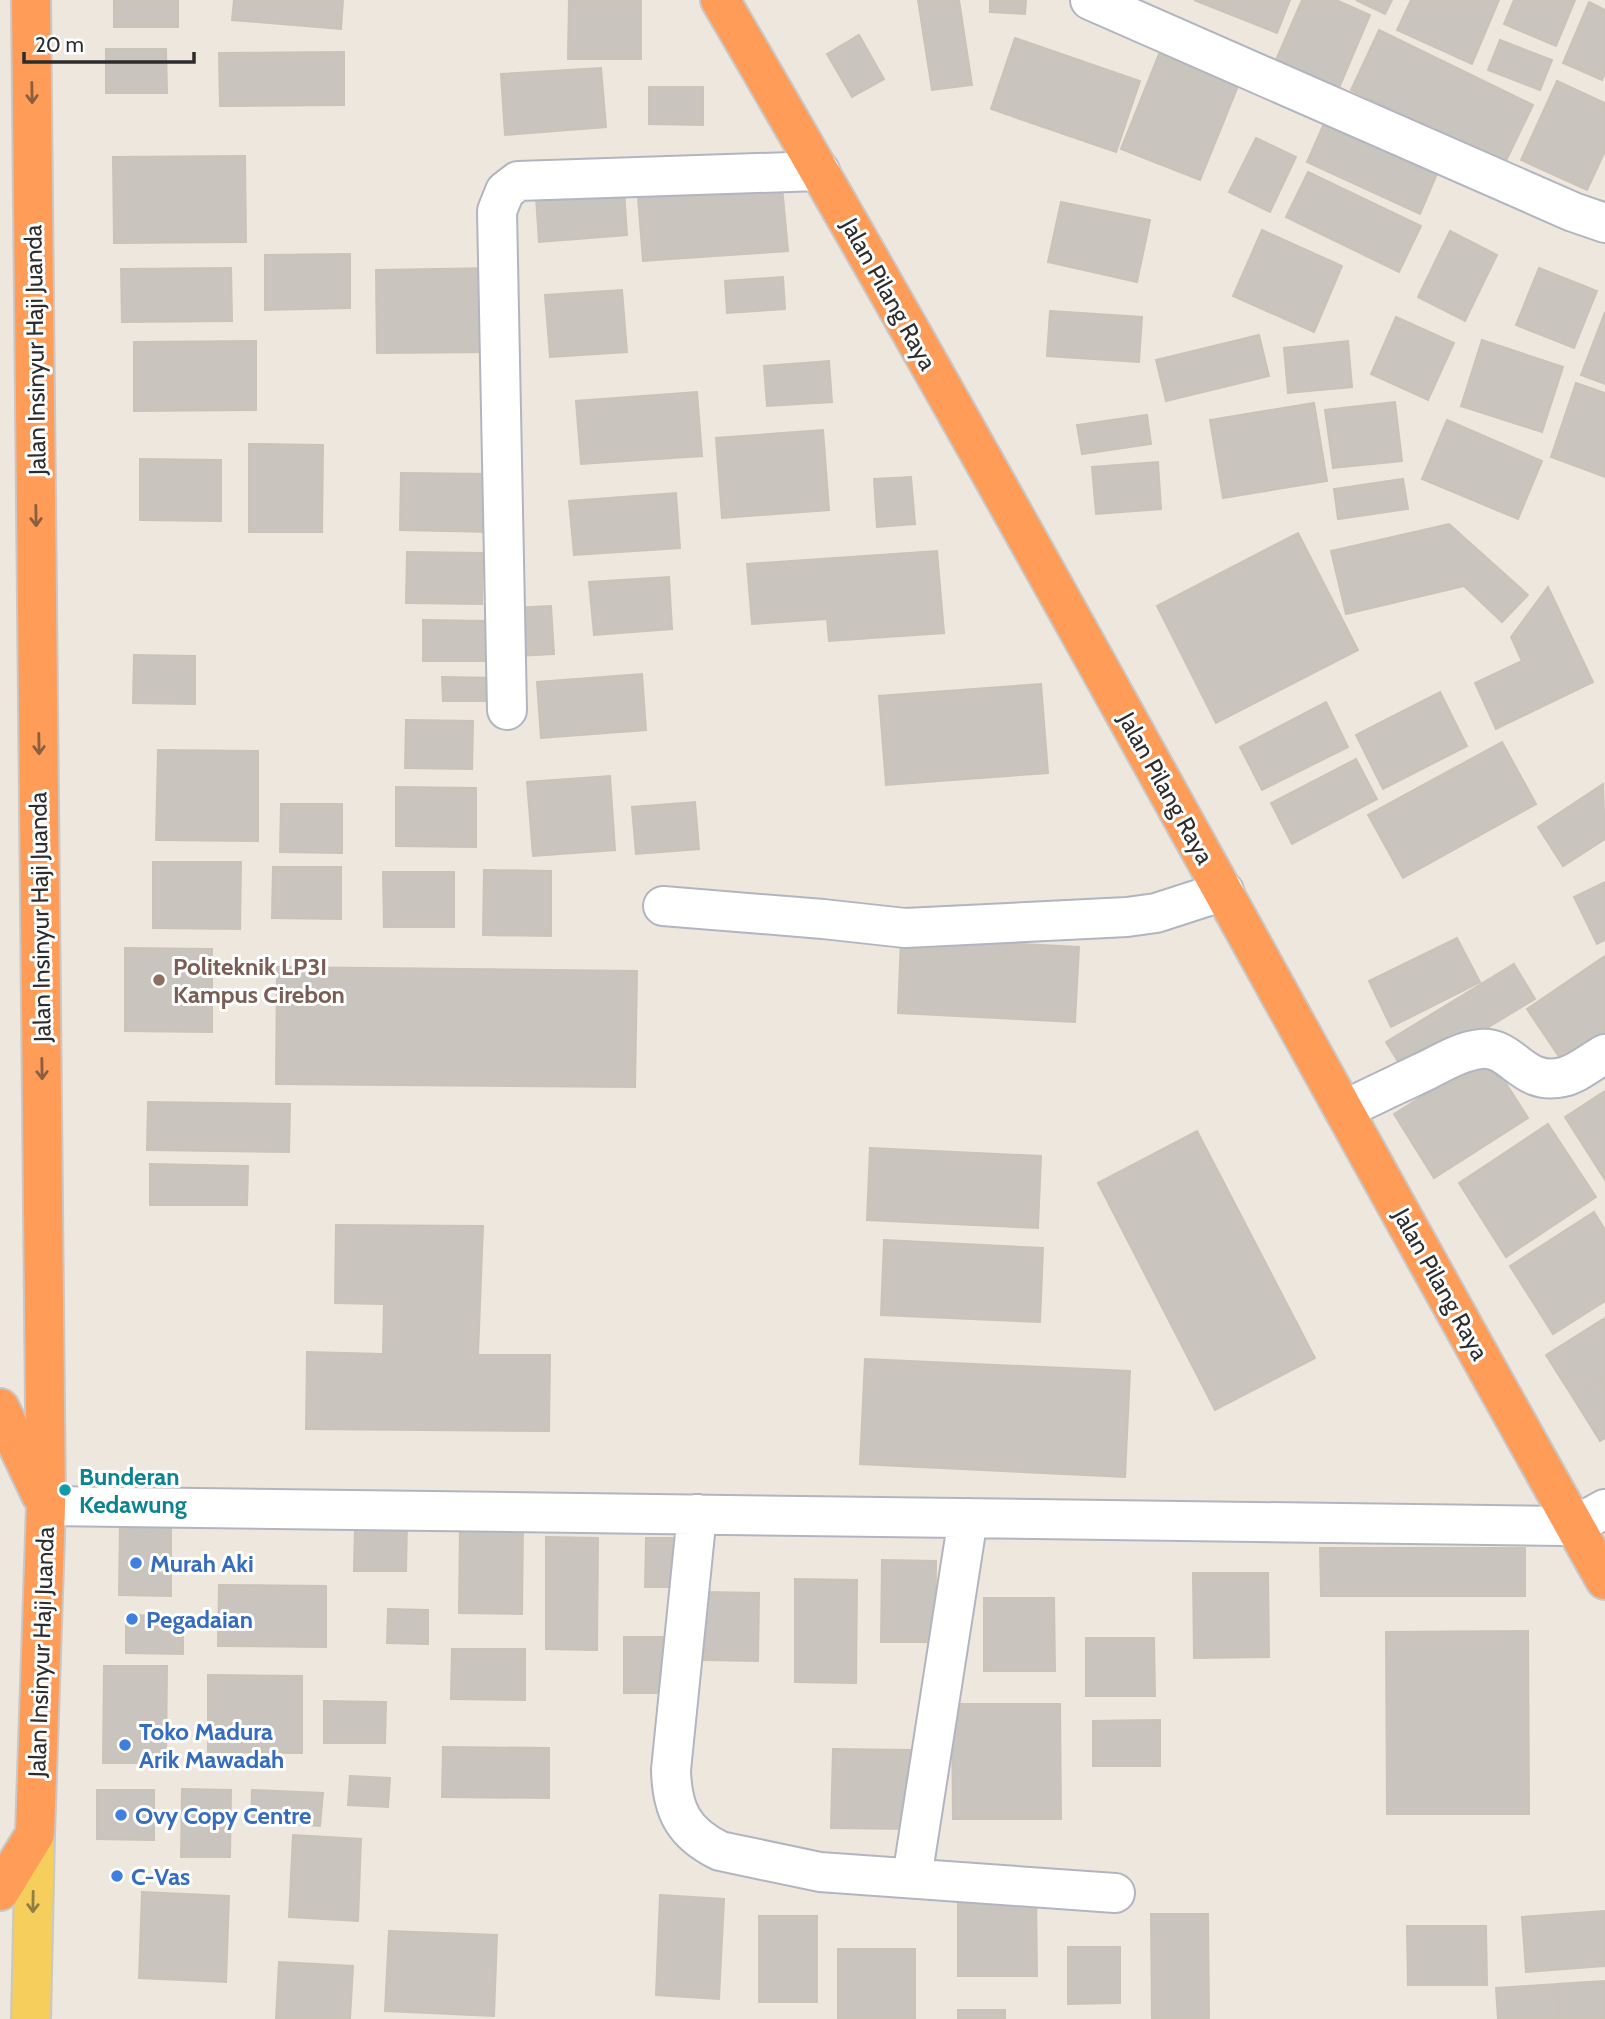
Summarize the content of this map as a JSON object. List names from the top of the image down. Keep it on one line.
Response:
{"streets":{"highway":["Jalan Pilang Raya","Jalan Insinyur Haji Juanda"]},"one_way":["Jalan Insinyur Haji Juanda"],"places":["Politeknik LP3I Kampus Cirebon","Bunderan Kedawung","Murah Aki","Pegadaian","Toko Madura Arik Mawadah","Ovy Copy Centre","C-Vas"],"scale_bar":"20 m"}
